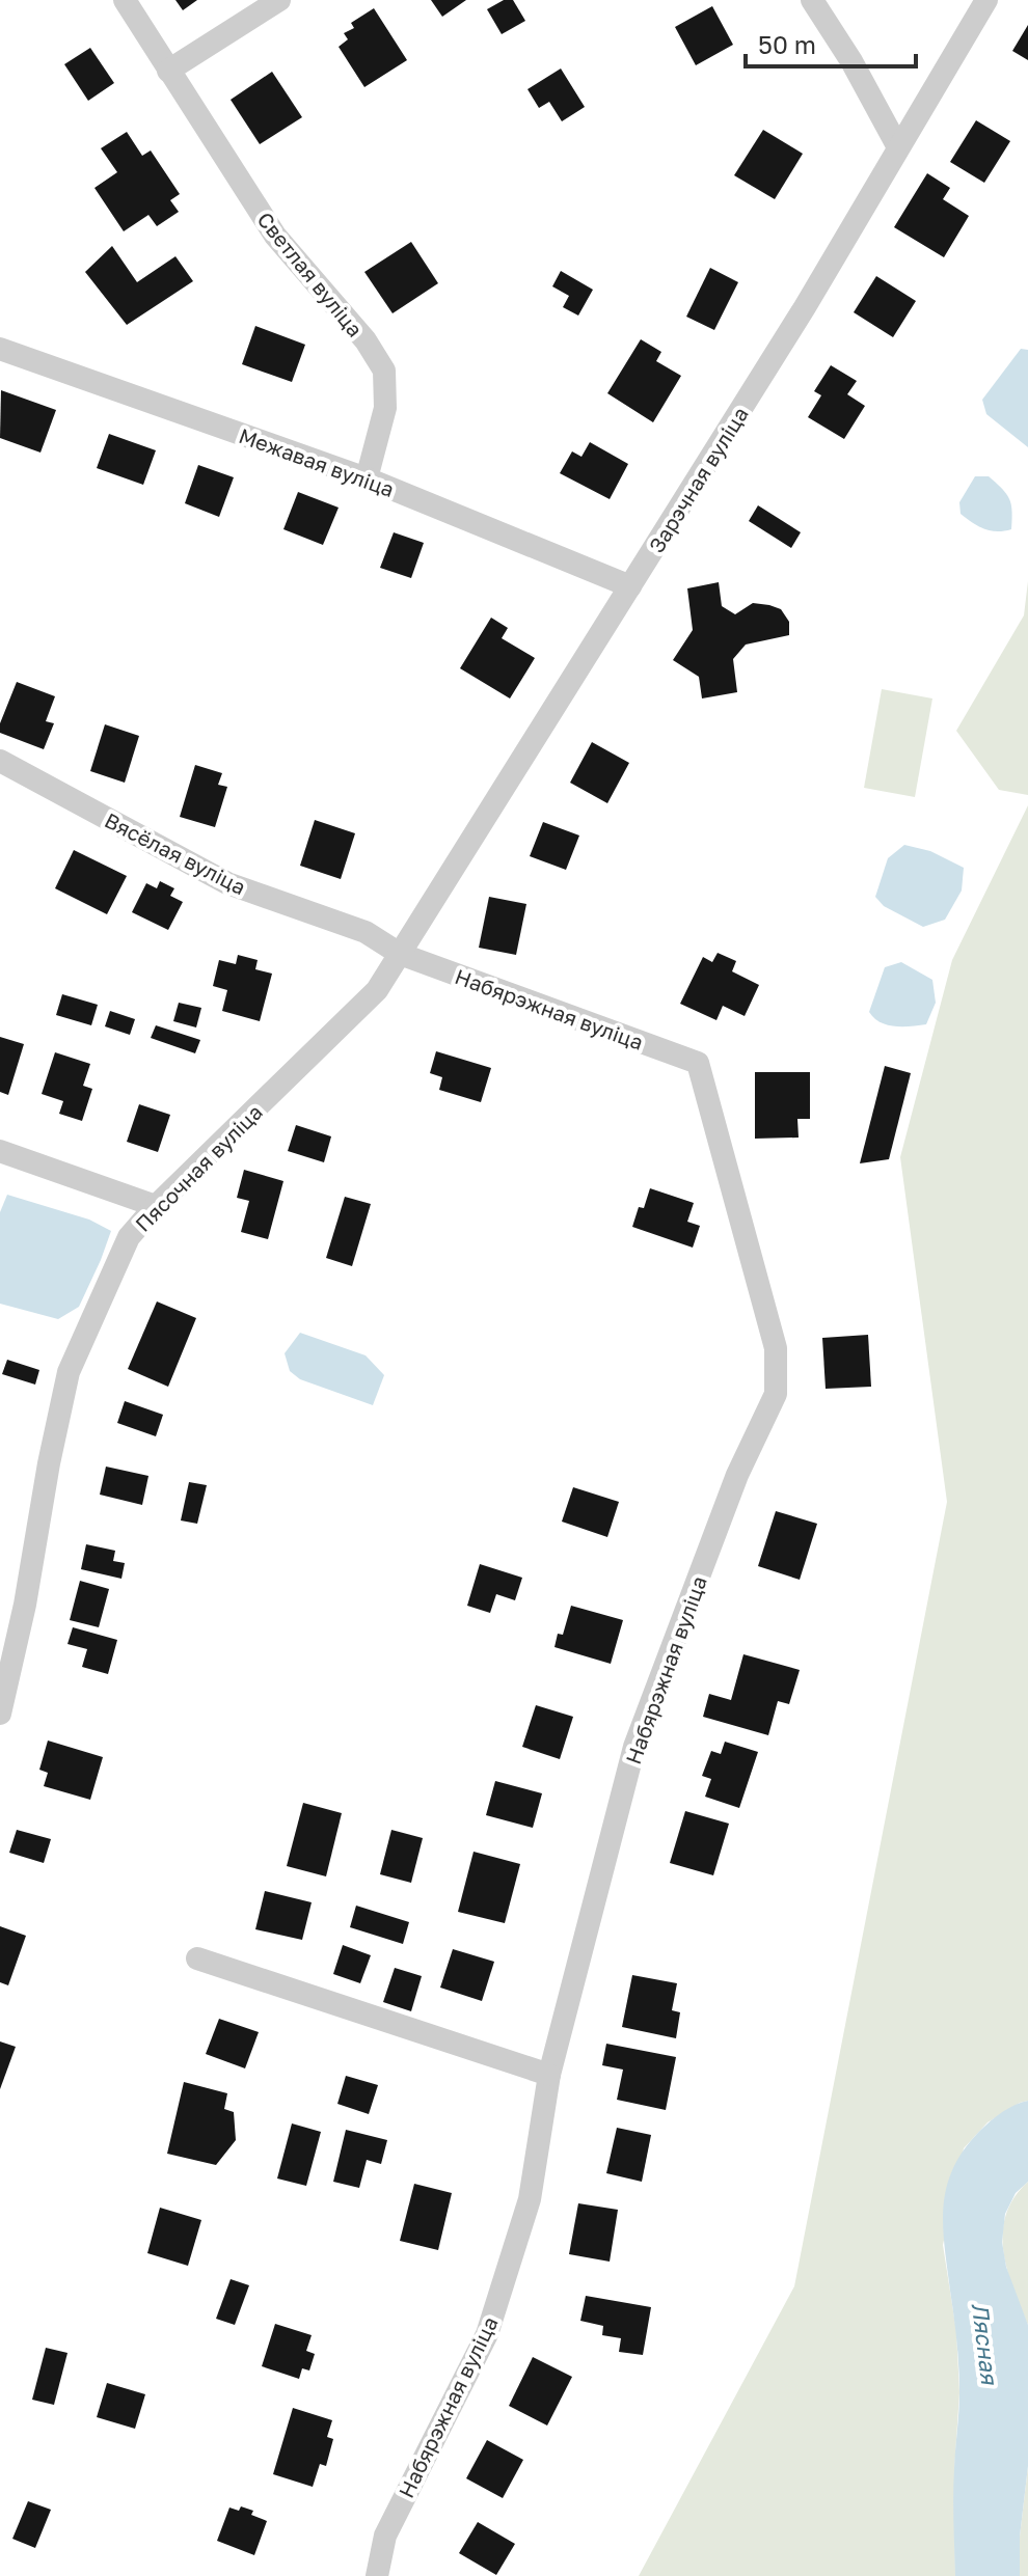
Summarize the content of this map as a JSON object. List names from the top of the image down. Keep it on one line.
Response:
{"streets":{"street":["Светлая вуліца","Межавая вуліца","Зарэчная вуліца","Вясёлая вуліца","Набярэжная вуліца","Пясочная вуліца"]},"crossings":[["Светлая вуліца","Межавая вуліца"],["Межавая вуліца","Зарэчная вуліца"],["Зарэчная вуліца","Вясёлая вуліца"],["Зарэчная вуліца","Набярэжная вуліца"],["Зарэчная вуліца","Пясочная вуліца"],["Вясёлая вуліца","Набярэжная вуліца"],["Вясёлая вуліца","Пясочная вуліца"],["Набярэжная вуліца","Пясочная вуліца"]],"water":["Лясная"],"scale_bar":"50 m"}
